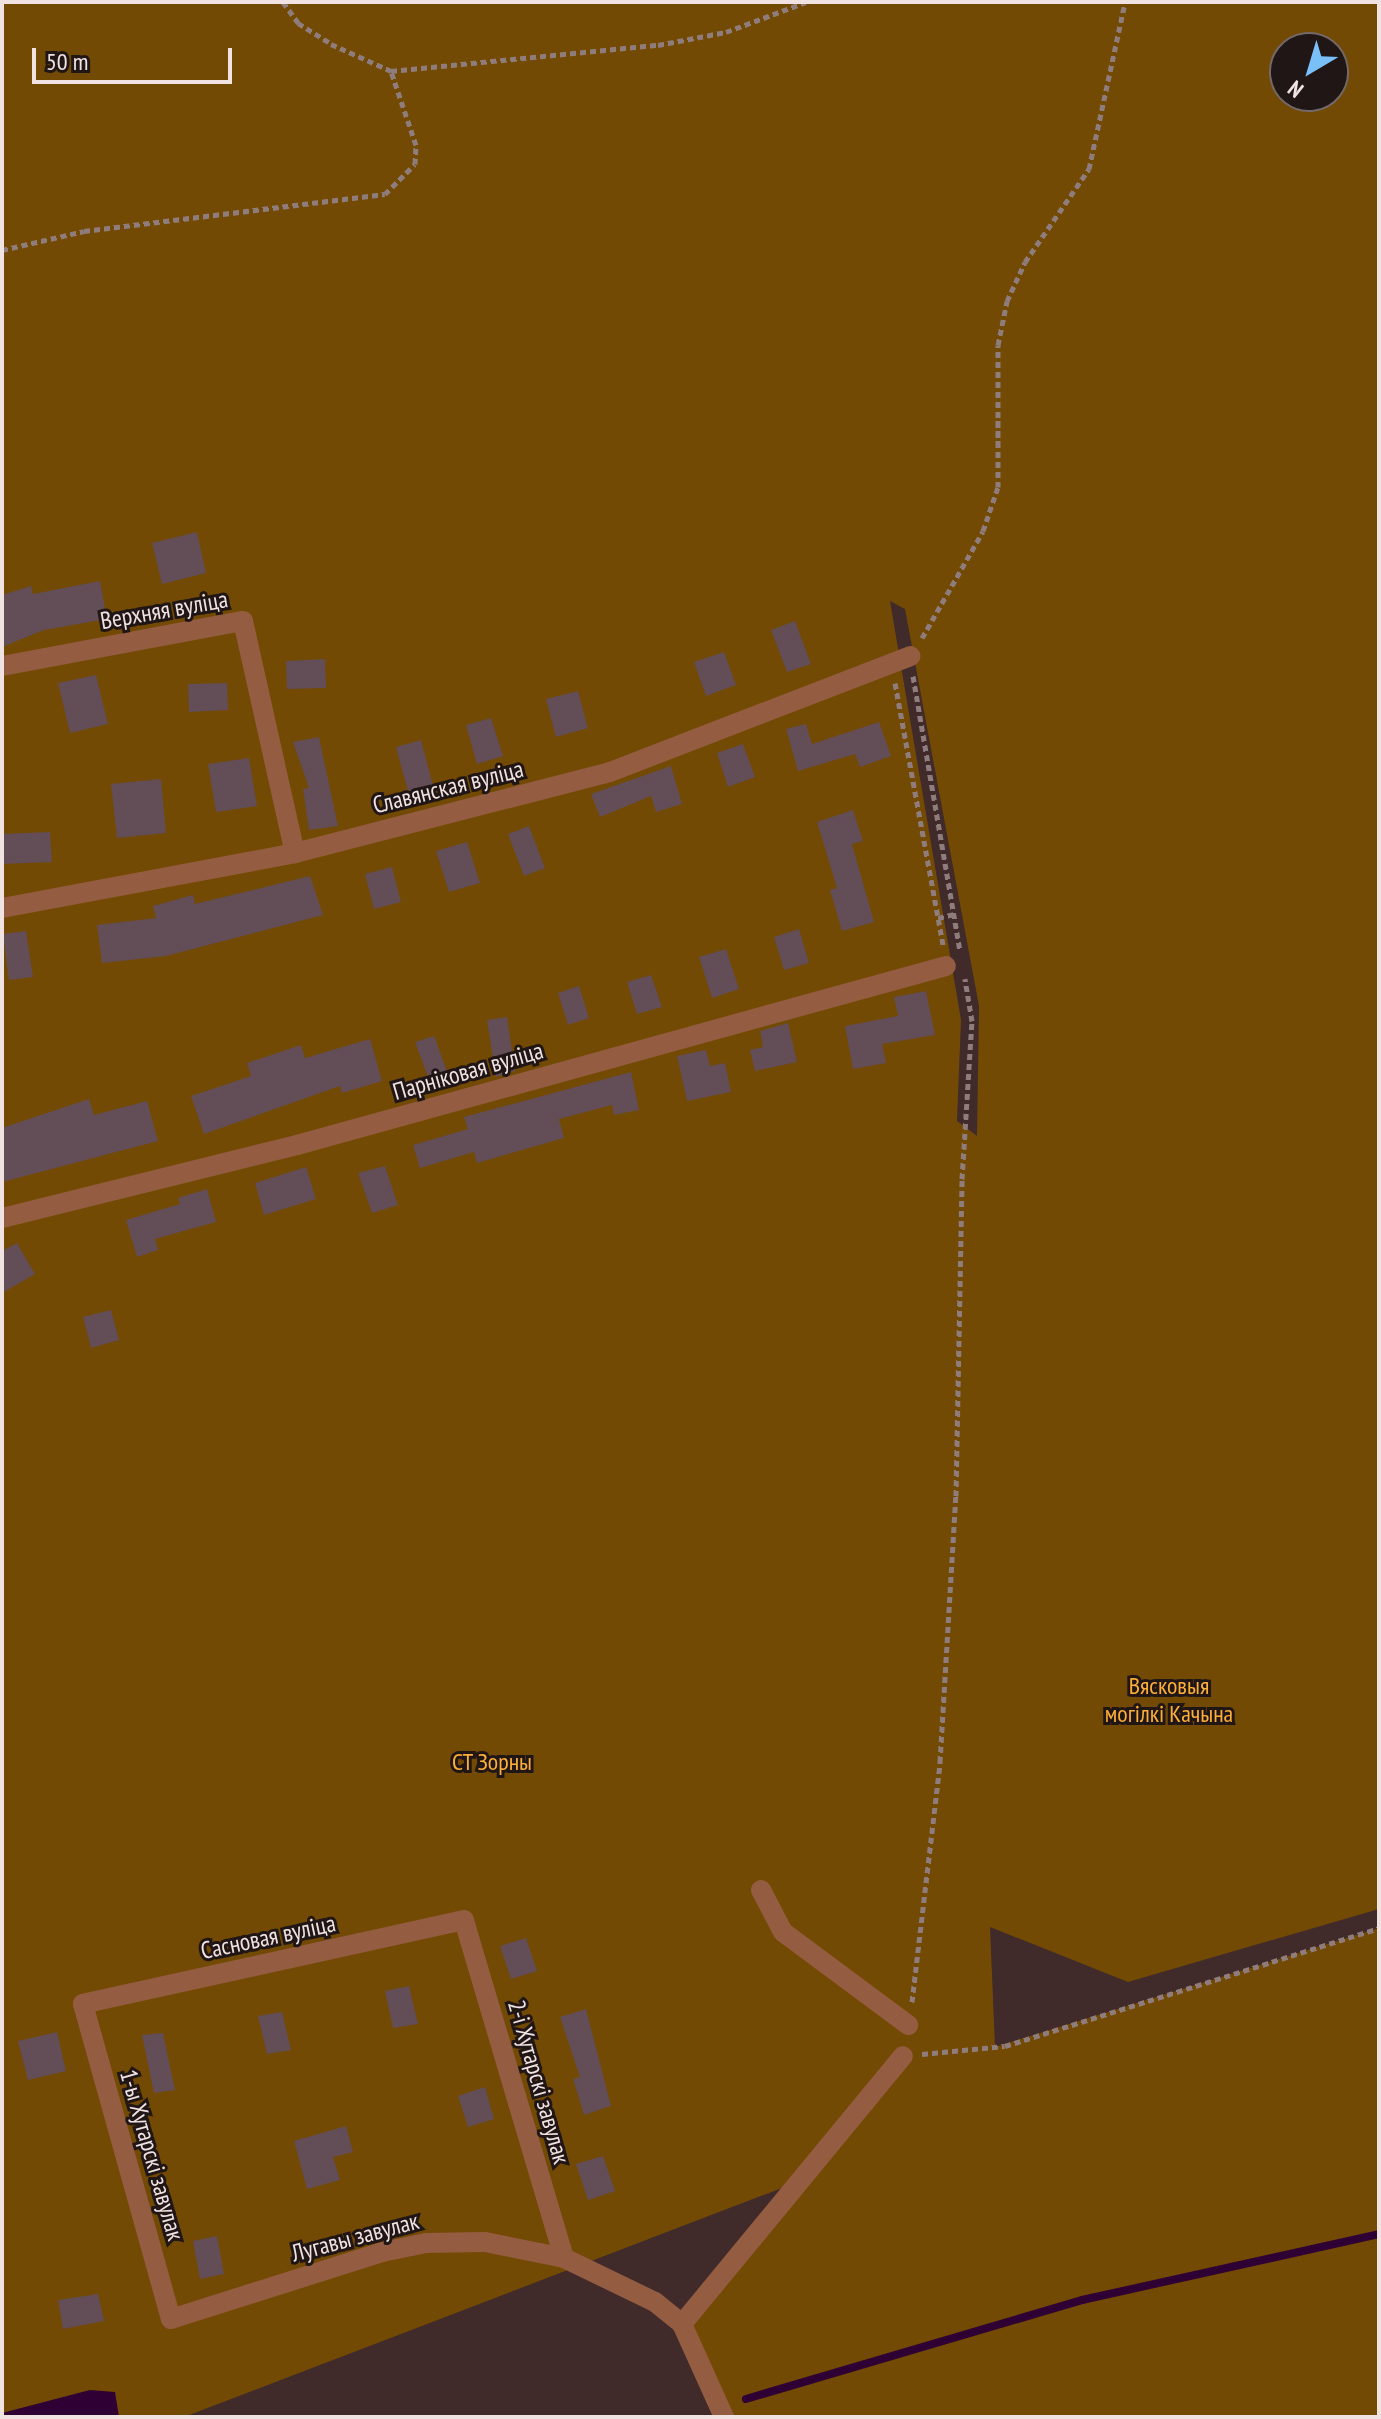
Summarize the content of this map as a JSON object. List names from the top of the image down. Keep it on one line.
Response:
{"streets":{"street":["Верхняя вуліца","Славянская вуліца","Парніковая вуліца","Сасновая вуліца","2-і Хутарскі завулак","1-ы Хутарскі завулак","Лугавы завулак"]},"crossings":[["Верхняя вуліца","Славянская вуліца"],["Сасновая вуліца","2-і Хутарскі завулак"],["Сасновая вуліца","1-ы Хутарскі завулак"],["2-і Хутарскі завулак","Лугавы завулак"],["1-ы Хутарскі завулак","Лугавы завулак"]],"parks":["Вясковыя могілкі Качына","СТ Зорны"],"scale_bar":"50 m","north":"bottom left"}
